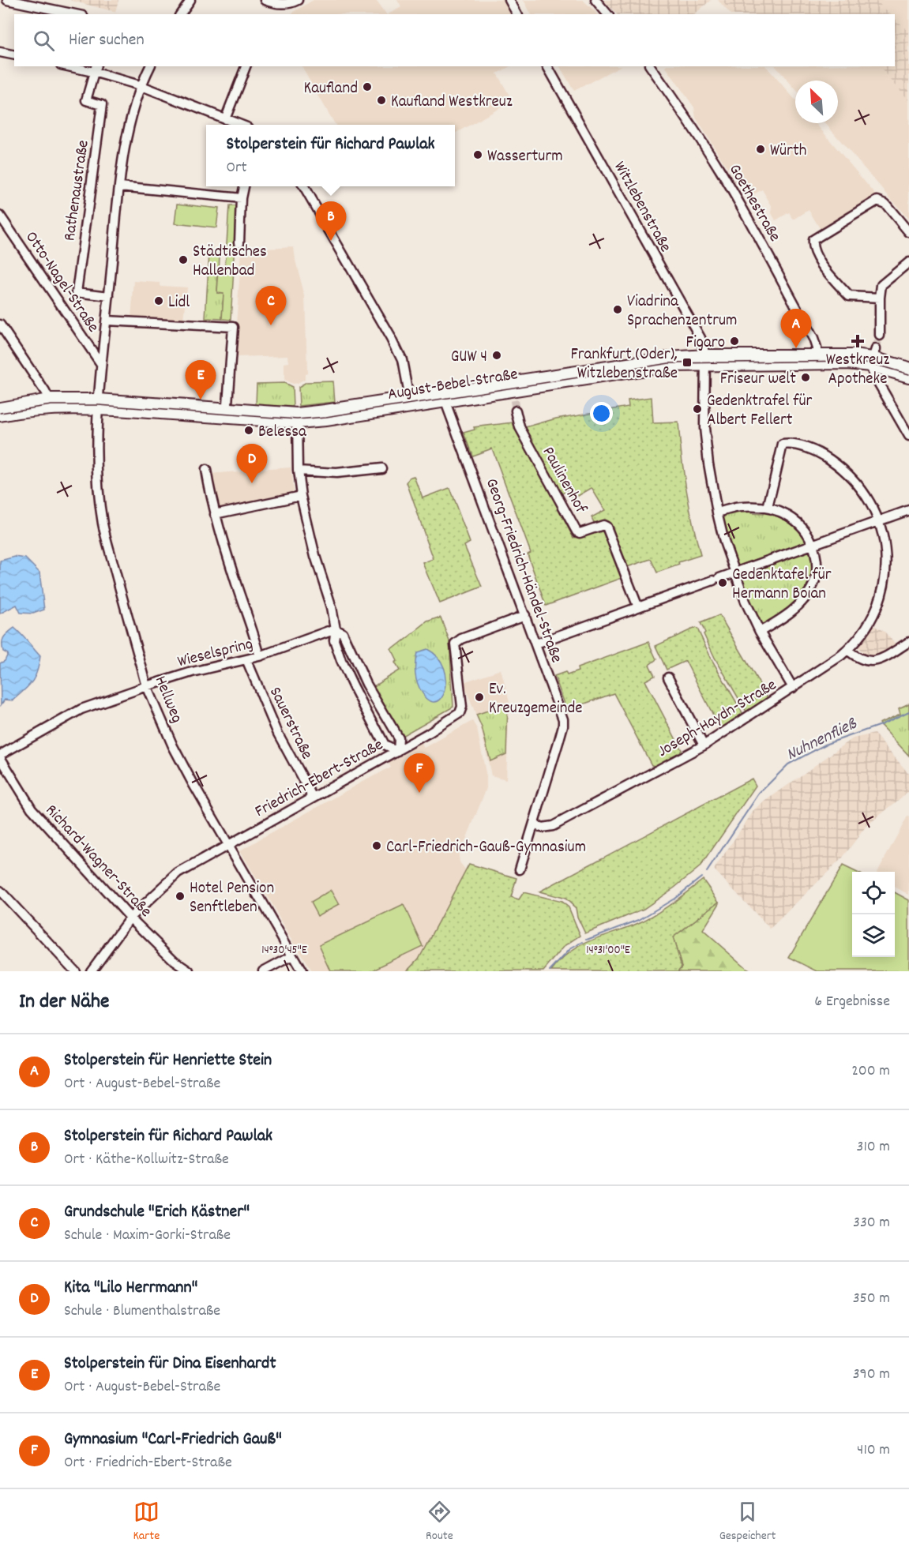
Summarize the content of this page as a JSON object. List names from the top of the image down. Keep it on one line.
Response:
{"streets":{"street":["Rathenaustraße","Goethestraße","Witzlebenstraße","Otto-Nagel-Straße","August-Bebel-Straße","Paulinenhof","Georg-Friedrich-Händel-Straße","Wieselspring","Hellweg","Joseph-Haydn-Straße","Sauerstraße","Friedrich-Ebert-Straße","Richard-Wagner-Straße"]},"crossings":[["Goethestraße","August-Bebel-Straße"],["Witzlebenstraße","August-Bebel-Straße"],["Witzlebenstraße","Joseph-Haydn-Straße"],["August-Bebel-Straße","Georg-Friedrich-Händel-Straße"],["August-Bebel-Straße","Hellweg"],["Georg-Friedrich-Händel-Straße","Joseph-Haydn-Straße"],["Georg-Friedrich-Händel-Straße","Friedrich-Ebert-Straße"],["Wieselspring","Hellweg"],["Wieselspring","Sauerstraße"],["Wieselspring","Richard-Wagner-Straße"],["Hellweg","Friedrich-Ebert-Straße"],["Sauerstraße","Friedrich-Ebert-Straße"],["Friedrich-Ebert-Straße","Richard-Wagner-Straße"]],"water":["Nuhnenfließ"],"places":{"other":["Kaufland","Kaufland Westkreuz","Würth","Wasserturm","Städtisches Hallenbad","Lidl","Viadrina Sprachenzentrum","Figaro","GUW 4","Friseur welt","Gedenktrafel für Albert Fellert","Belessa","Gedenktafel für Hermann Boian","Ev. Kreuzgemeinde","Carl-Friedrich-Gauß-Gymnasium","Hotel Pension Senftleben"],"health":["Westkreuz Apotheke"],"transit":["Frankfurt (Oder), Witzlebenstraße"]},"north":"top left","page":{"search":"Hier suchen","popup":["Stolperstein für Richard Pawlak","Ort"],"pins":["B","C","A","E","D","F"],"heading":["In der Nähe","6 Ergebnisse"],"list":[{"mark":"A","name":"Stolperstein für Henriette Stein","note":"Ort · August-Bebel-Straße","value":"200 m"},{"mark":"B","name":"Stolperstein für Richard Pawlak","note":"Ort · Käthe-Kollwitz-Straße","value":"310 m"},{"mark":"C","name":"Grundschule \"Erich Kästner\"","note":"Schule · Maxim-Gorki-Straße","value":"330 m"},{"mark":"D","name":"Kita \"Lilo Herrmann\"","note":"Schule · Blumenthalstraße","value":"350 m"},{"mark":"E","name":"Stolperstein für Dina Eisenhardt","note":"Ort · August-Bebel-Straße","value":"390 m"},{"mark":"F","name":"Gymnasium \"Carl-Friedrich Gauß\"","note":"Ort · Friedrich-Ebert-Straße","value":"410 m"}],"nav":["Karte","Route","Gespeichert"]},"coordinates":["14°30'45\"E","14°31'00\"E"]}
